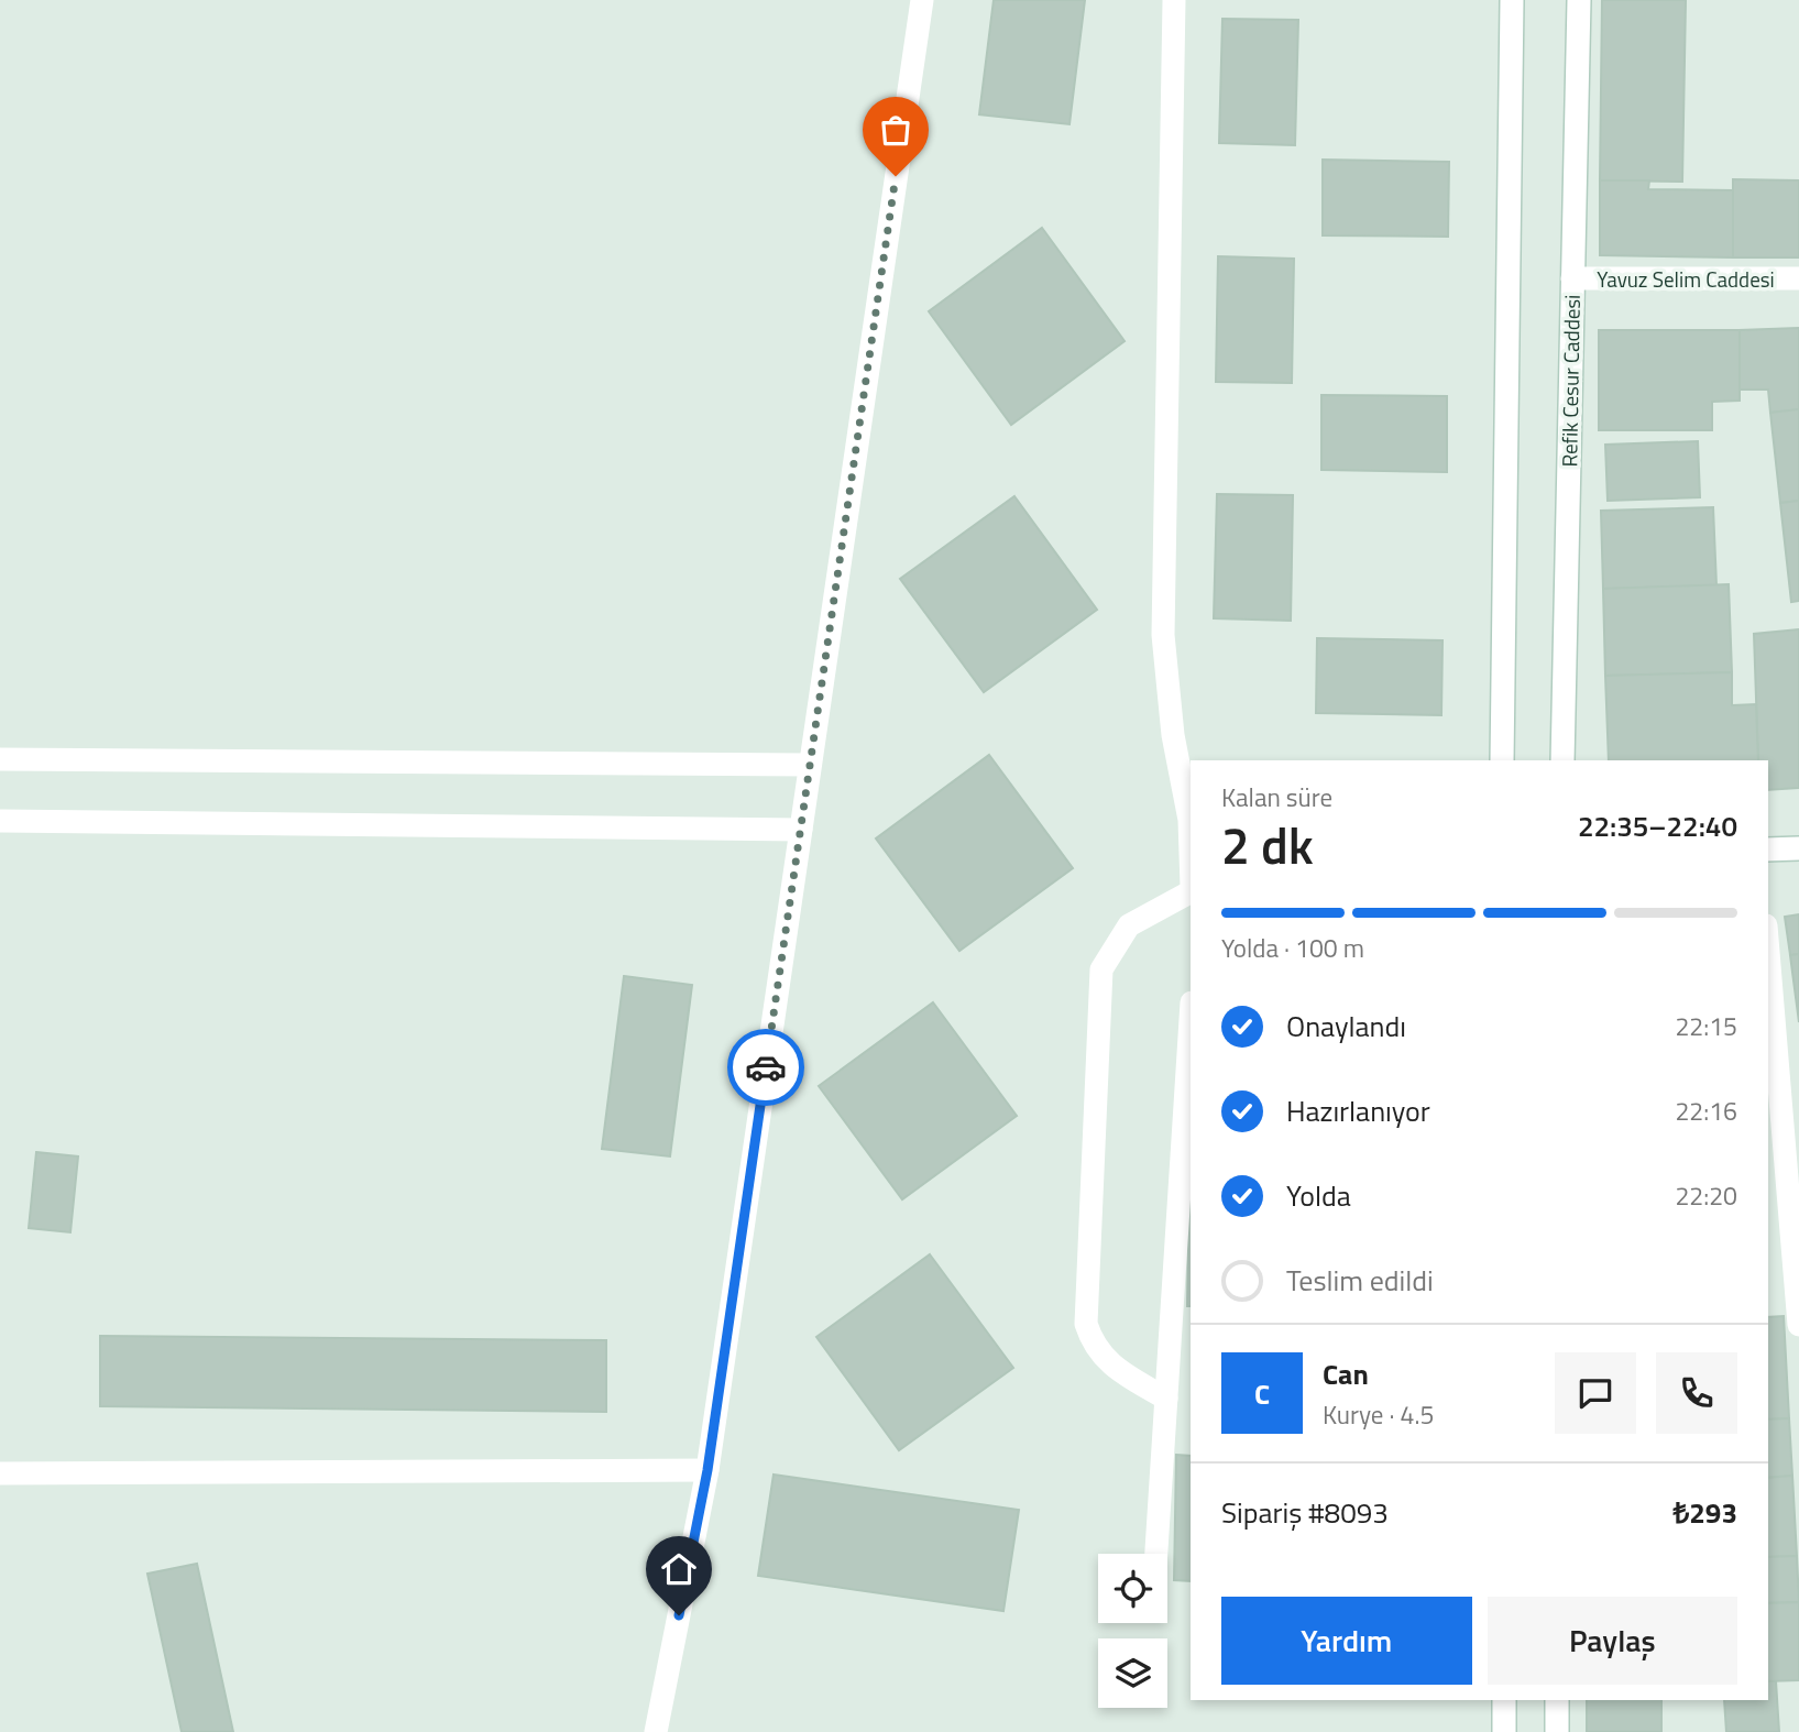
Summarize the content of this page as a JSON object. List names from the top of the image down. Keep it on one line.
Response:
{"streets":{"street":["Yavuz Selim Caddesi","Refik Cesur Caddesi"]},"crossings":[["Yavuz Selim Caddesi","Refik Cesur Caddesi"]],"page":{"heading":["2 dk","Kalan süre","22:35–22:40"],"panel":["Can","Kurye · 4.5","Sipariş #8093","₺293"],"bar":"Yolda · 100 m","list":[["Onaylandı","22:15"],["Hazırlanıyor","22:16"],["Yolda","22:20"],"Teslim edildi"],"round":"C","buttons":["Yardım","Paylaş"]}}
